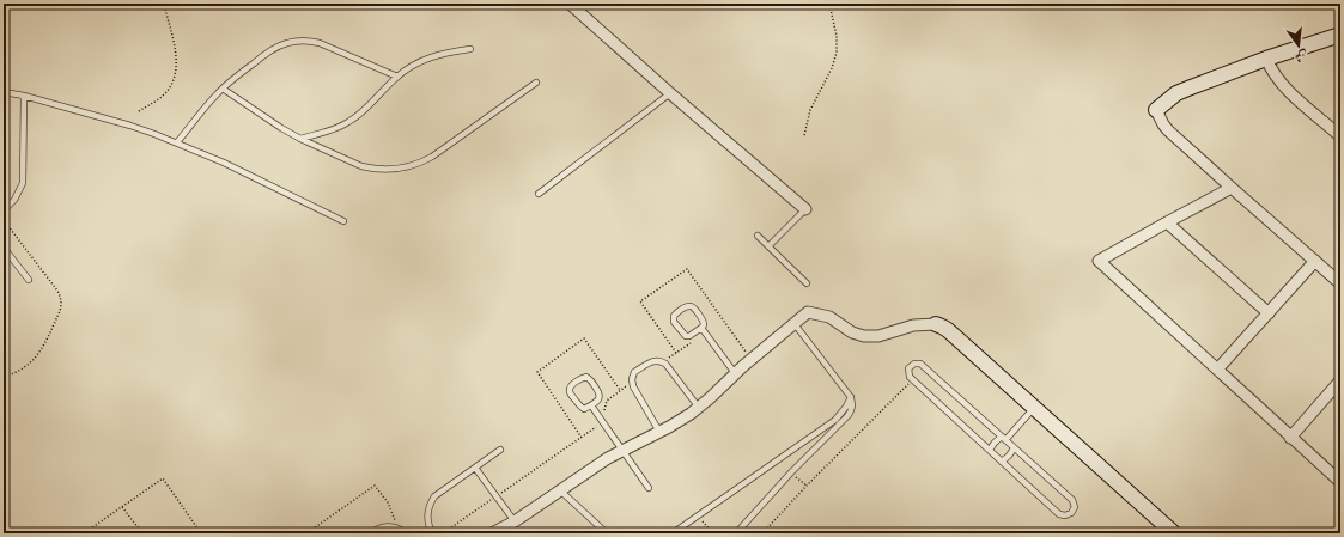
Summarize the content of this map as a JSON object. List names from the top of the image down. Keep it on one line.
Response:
{"north":"bottom"}
